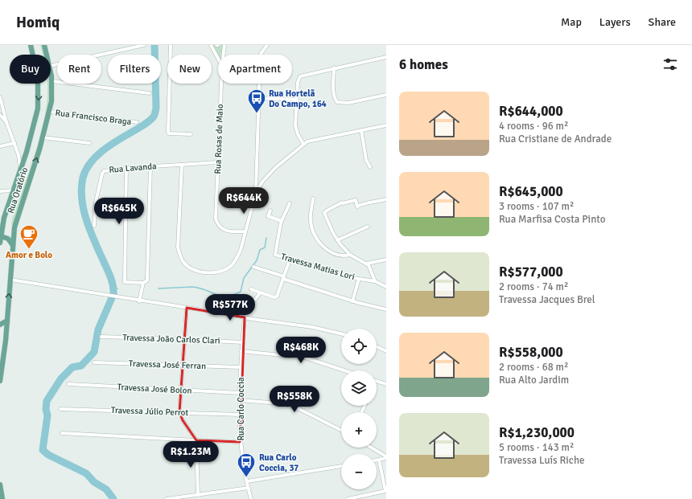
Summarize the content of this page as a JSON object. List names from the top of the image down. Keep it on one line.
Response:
{"streets":{"main road":["Rua Oratório"],"street":["Rua Francisco Braga","Rua Rosas de Maio","Rua Lavanda","Travessa Matias Lori","Travessa João Carlos Clari","Travessa José Ferran","Travessa José Bolon","Rua Carlo Coccia","Travessa Júlio Perrot"]},"crossings":[["Rua Francisco Braga","Rua Oratório"],["Rua Rosas de Maio","Rua Lavanda"],["Travessa João Carlos Clari","Rua Carlo Coccia"],["Travessa José Ferran","Rua Carlo Coccia"],["Travessa José Bolon","Rua Carlo Coccia"],["Rua Carlo Coccia","Travessa Júlio Perrot"]],"places":{"bus stop":["Rua Hortelã Do Campo, 164","Rua Carlo Coccia, 37"],"cafe":["Amor e Bolo"]},"page":{"header":"Homiq","nav":["Map","Layers","Share"],"heading":"6 homes","chip":["Buy","Rent","Filters","New","Apartment"],"list":[{"name":"R$644,000","note":"4 rooms · 96 m² · Rua Cristiane de Andrade"},{"name":"R$645,000","note":"3 rooms · 107 m² · Rua Marfisa Costa Pinto"},{"name":"R$577,000","note":"2 rooms · 74 m² · Travessa Jacques Brel"},{"name":"R$558,000","note":"2 rooms · 68 m² · Rua Alto Jardim"},{"name":"R$1,230,000","note":"5 rooms · 143 m² · Travessa Luís Riche"}],"price":["R$644K","R$645K","R$577K","R$468K","R$558K","R$1.23M"],"map_buttons":["+","−"]}}
